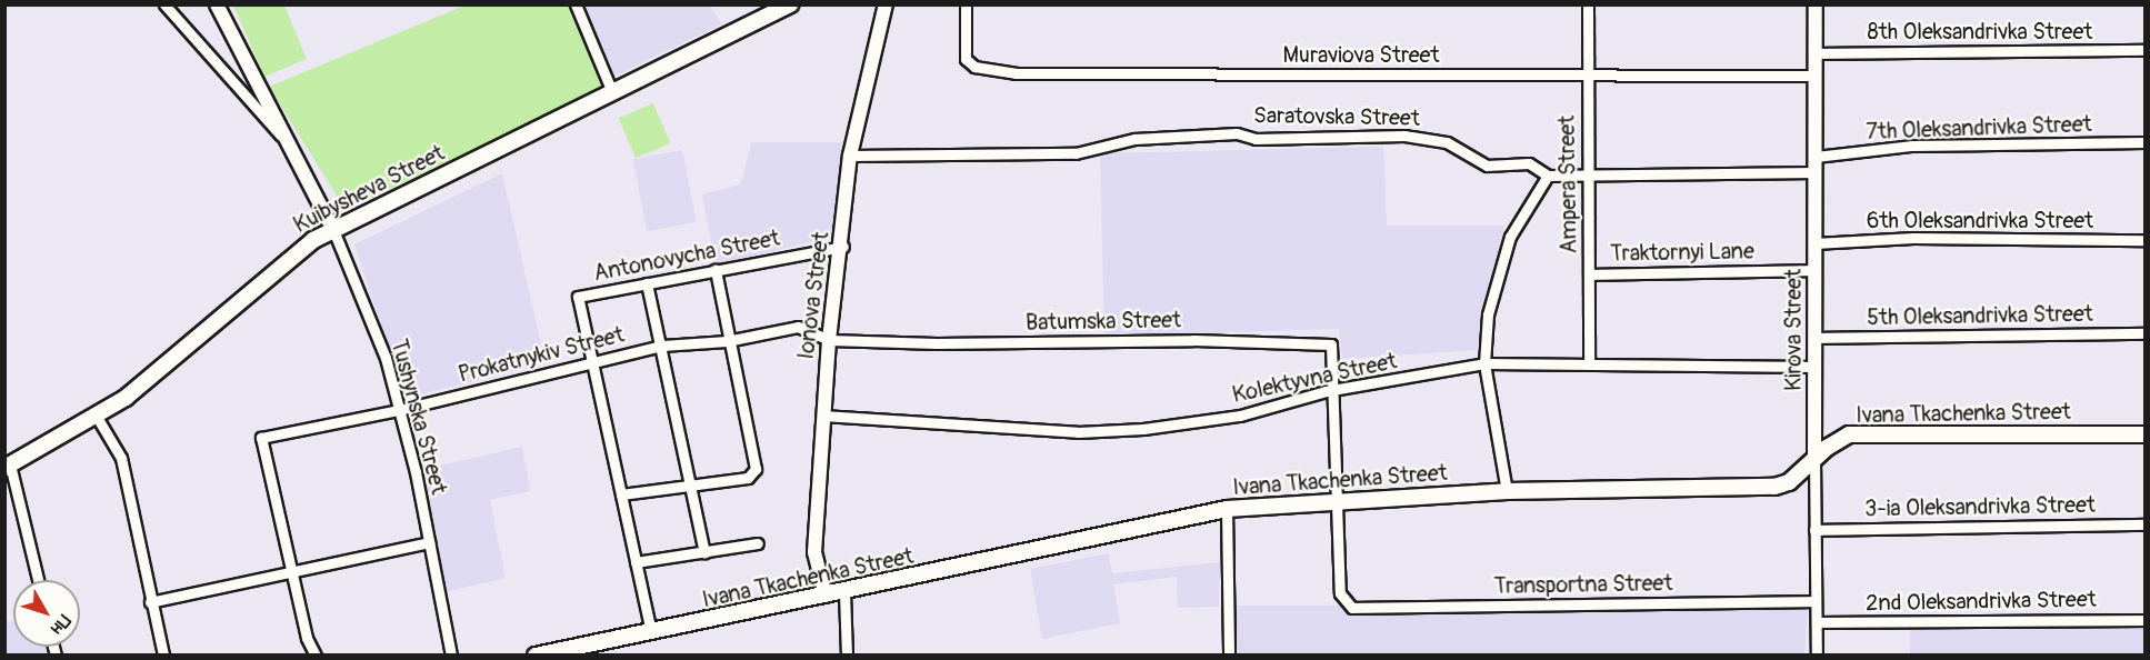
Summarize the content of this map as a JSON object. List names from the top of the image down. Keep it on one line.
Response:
{"streets":{"main road":["Kuibysheva Street","Ivana Tkachenka Street"],"street":["8th Oleksandrivka Street","Muraviova Street","Saratovska Street","7th Oleksandrivka Street","Ampera Street","6th Oleksandrivka Street","Traktornyi Lane","Antonovycha Street","Ionova Street","5th Oleksandrivka Street","Batumska Street","Kirova Street","Prokatnykiv Street","Kolektyvna Street","Tushynska Street","3-ia Oleksandrivka Street","Transportna Street","2nd Oleksandrivka Street"]},"crossings":[["8th Oleksandrivka Street","Kirova Street"],["Muraviova Street","Ampera Street"],["Muraviova Street","Kirova Street"],["Saratovska Street","Ampera Street"],["Saratovska Street","Ionova Street"],["Saratovska Street","Kirova Street"],["7th Oleksandrivka Street","Kirova Street"],["Ampera Street","Traktornyi Lane"],["Ampera Street","Kolektyvna Street"],["Kuibysheva Street","Tushynska Street"],["6th Oleksandrivka Street","Kirova Street"],["Traktornyi Lane","Kirova Street"],["Antonovycha Street","Ionova Street"],["Antonovycha Street","Prokatnykiv Street"],["Ionova Street","Batumska Street"],["Ionova Street","Prokatnykiv Street"],["Ionova Street","Kolektyvna Street"],["Ionova Street","Ivana Tkachenka Street"],["5th Oleksandrivka Street","Kirova Street"],["Batumska Street","Prokatnykiv Street"],["Batumska Street","Kolektyvna Street"],["Kirova Street","Kolektyvna Street"],["Kirova Street","Ivana Tkachenka Street"],["Kirova Street","3-ia Oleksandrivka Street"],["Kirova Street","Transportna Street"],["Kirova Street","2nd Oleksandrivka Street"],["Prokatnykiv Street","Tushynska Street"],["Ivana Tkachenka Street","Transportna Street"]],"north":"bottom right"}
